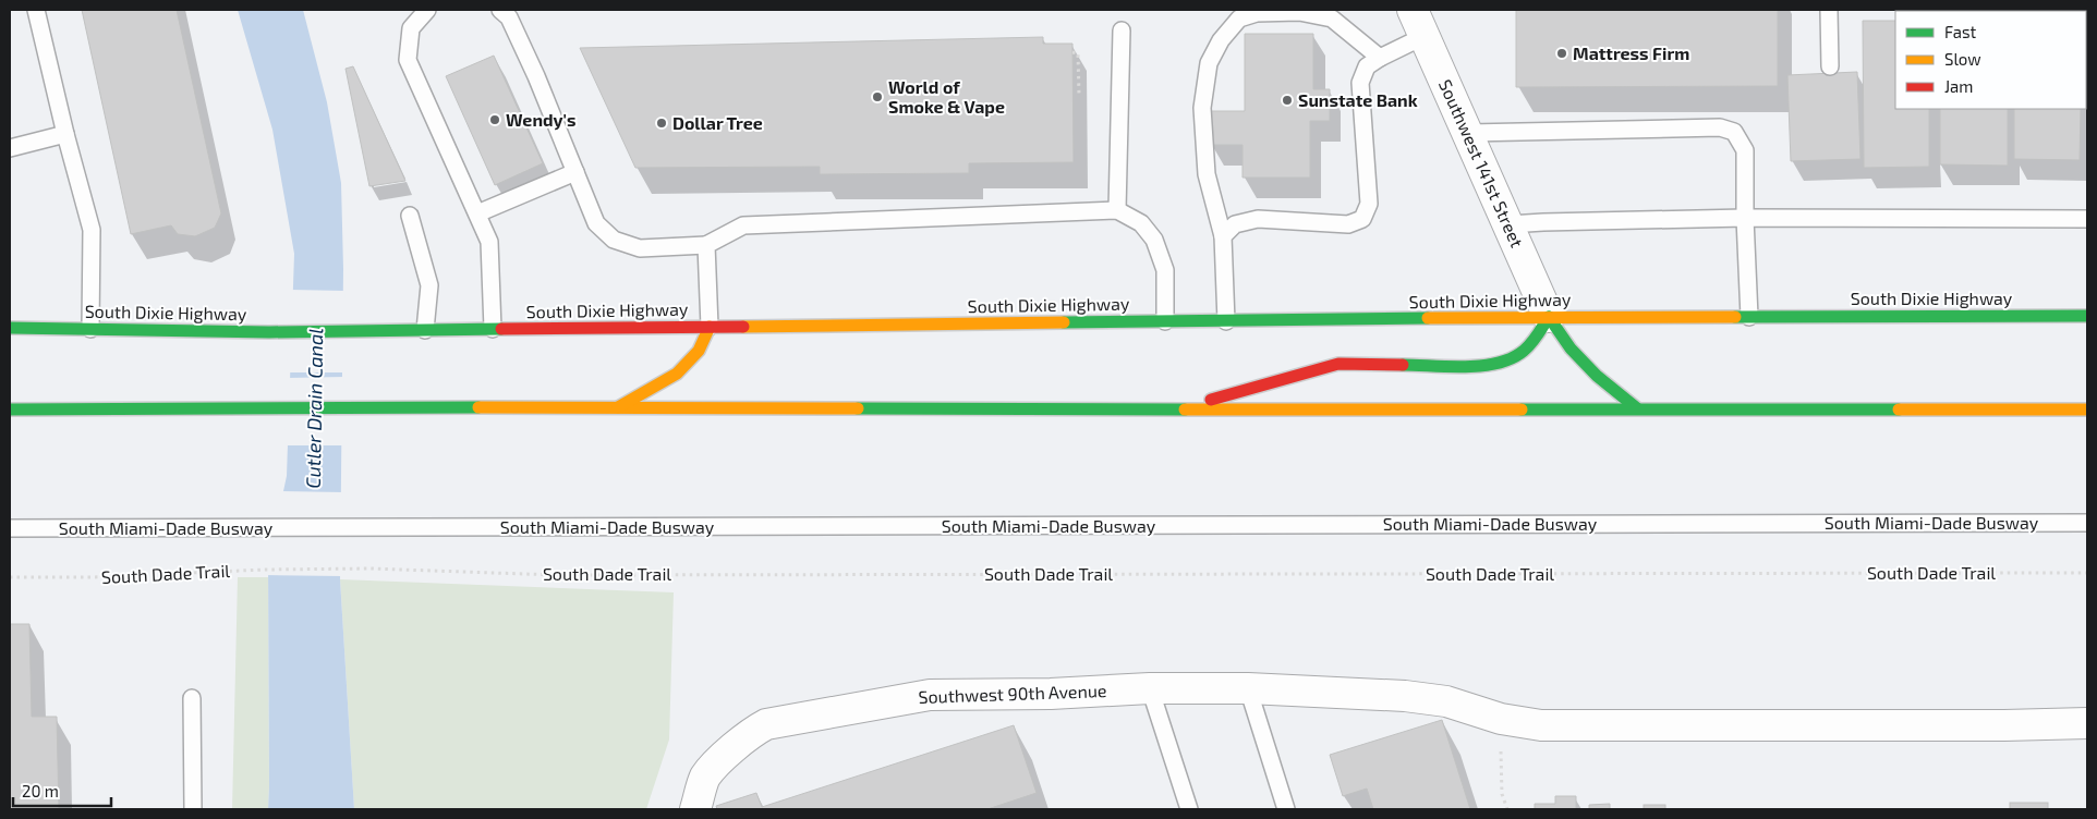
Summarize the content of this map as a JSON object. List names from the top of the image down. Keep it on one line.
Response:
{"streets":{"highway":["South Dixie Highway"],"street":["Southwest 141st Street","Southwest 90th Avenue"],"lane":["South Miami-Dade Busway"],"path":["South Dade Trail"]},"crossings":[["Southwest 141st Street","South Dixie Highway"]],"water":["Cutler Drain Canal"],"places":["Mattress Firm","World of Smoke & Vape","Sunstate Bank","Wendy's","Dollar Tree"],"legend":["Fast","Slow","Jam"],"scale_bar":"20 m"}
